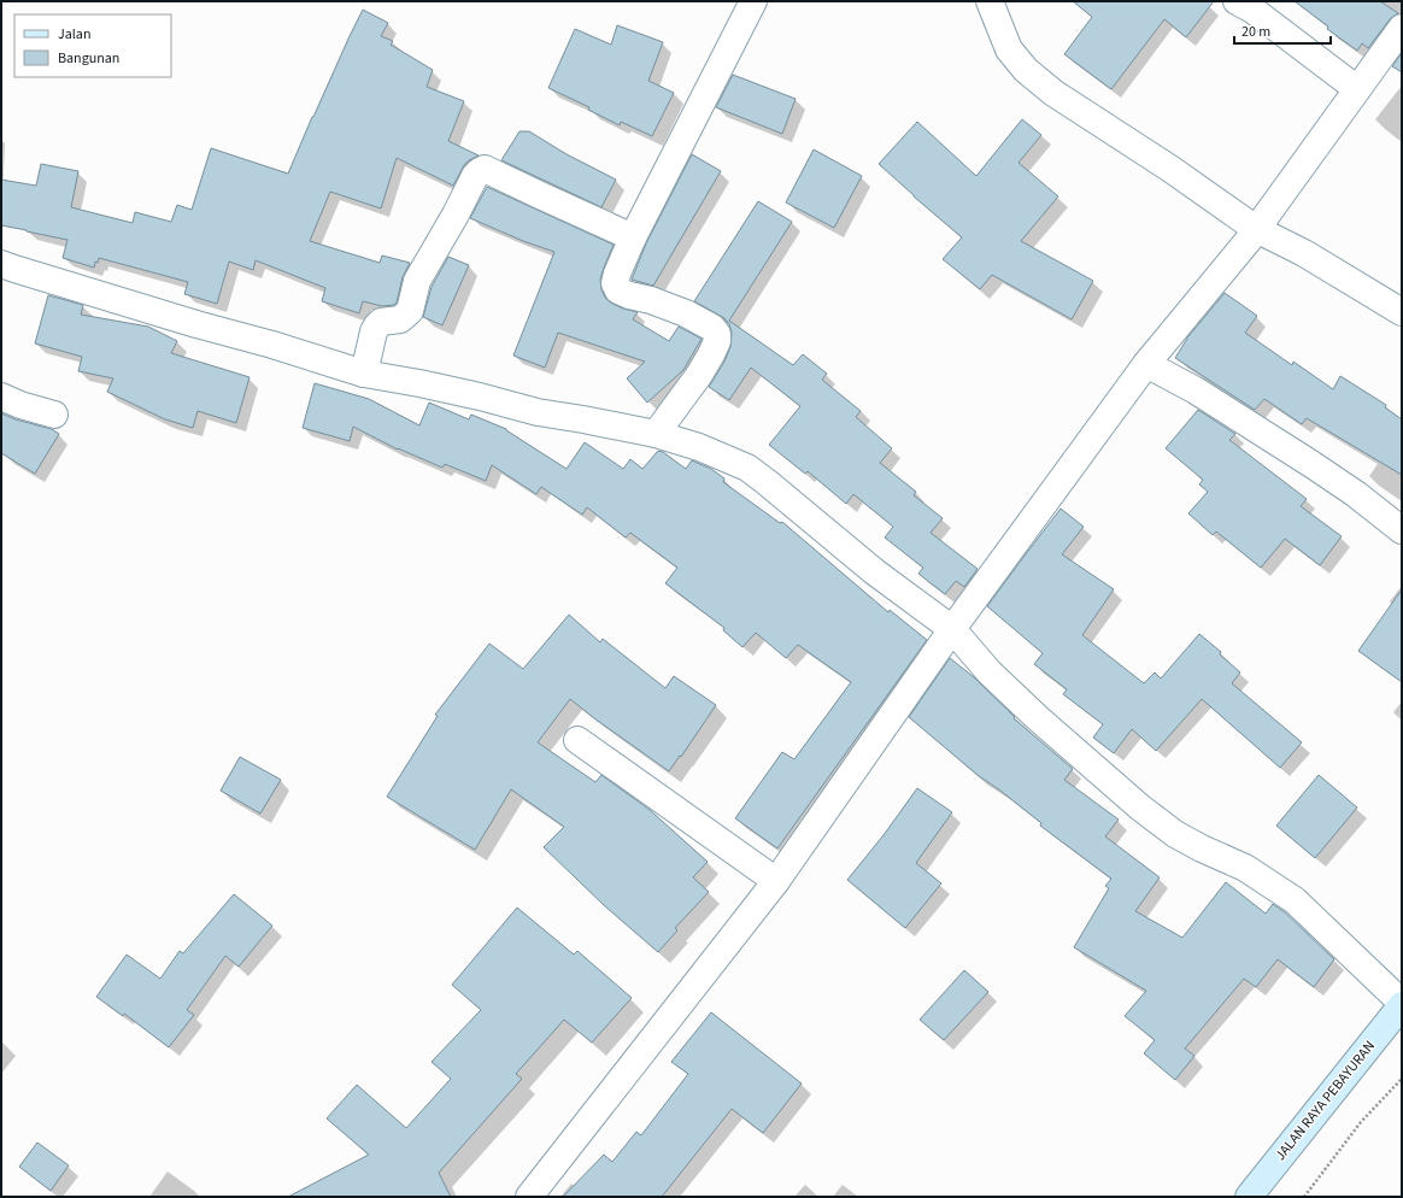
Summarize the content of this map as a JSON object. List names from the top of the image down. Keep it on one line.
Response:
{"streets":{"main road":["JALAN RAYA PEBAYURAN"]},"legend":["Jalan","Bangunan"],"scale_bar":"20 m"}
